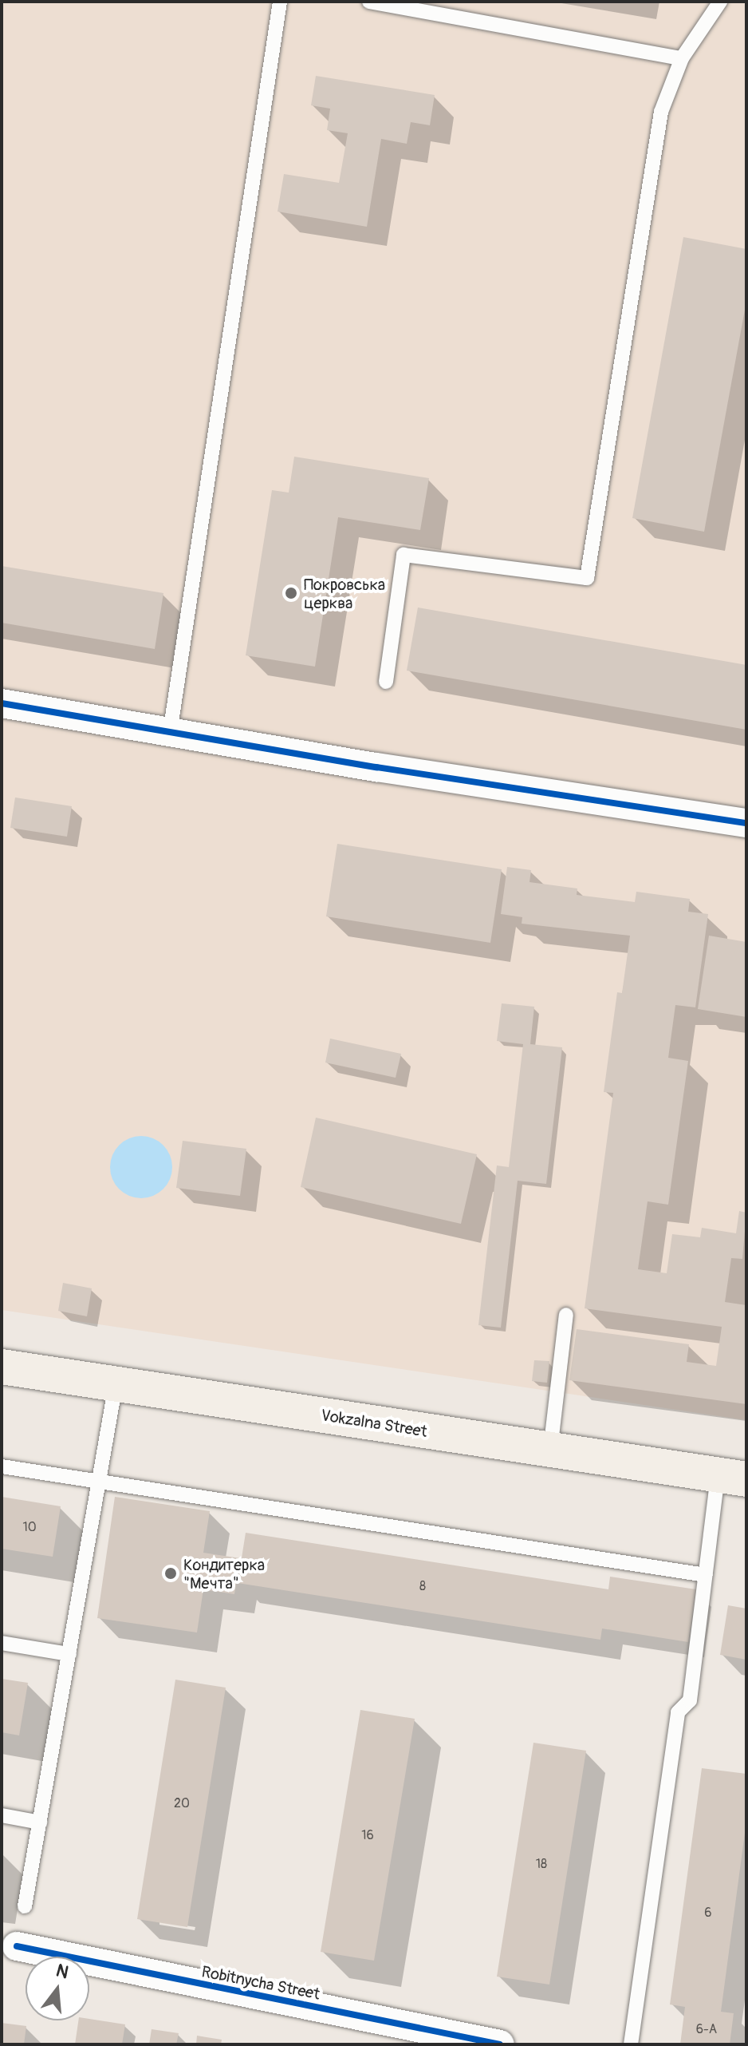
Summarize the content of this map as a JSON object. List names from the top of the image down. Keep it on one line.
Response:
{"streets":{"main road":["Vokzalna Street"],"street":["Robitnycha Street"]},"places":["Покровська церква","Кондитерка \"Мечта\""],"house_numbers":["10","8","20","16","18","6","6-А"],"north":"top"}
